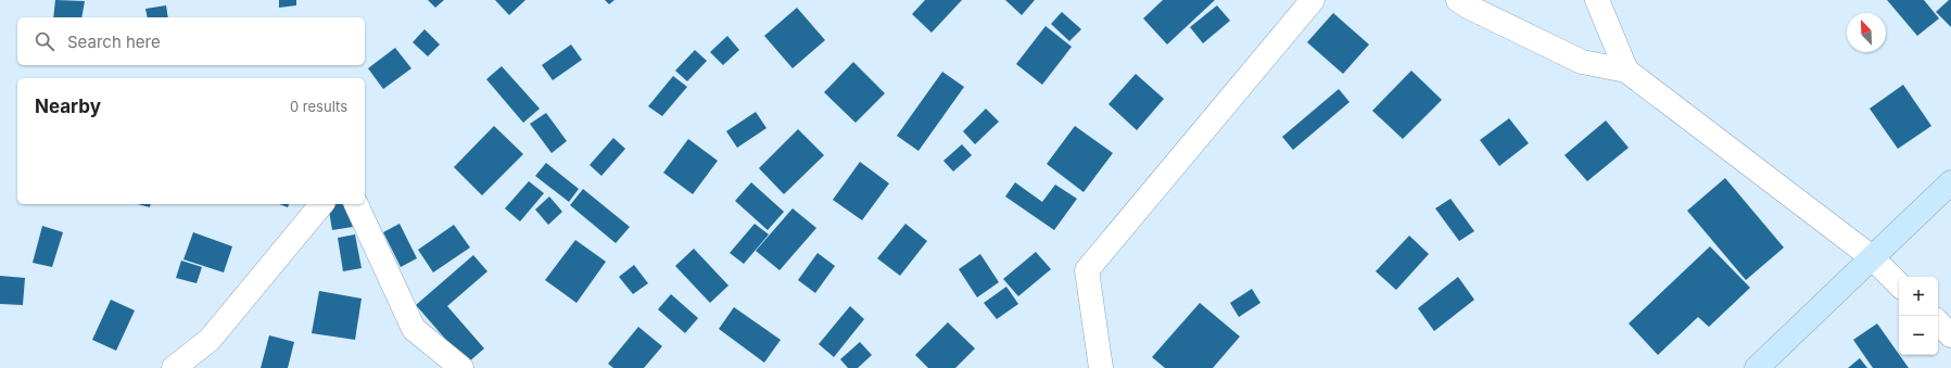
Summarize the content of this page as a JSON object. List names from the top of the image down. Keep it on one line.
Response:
{"north":"top left","page":{"search":"Search here","heading":["Nearby","0 results"],"map_buttons":["+","−"]}}
